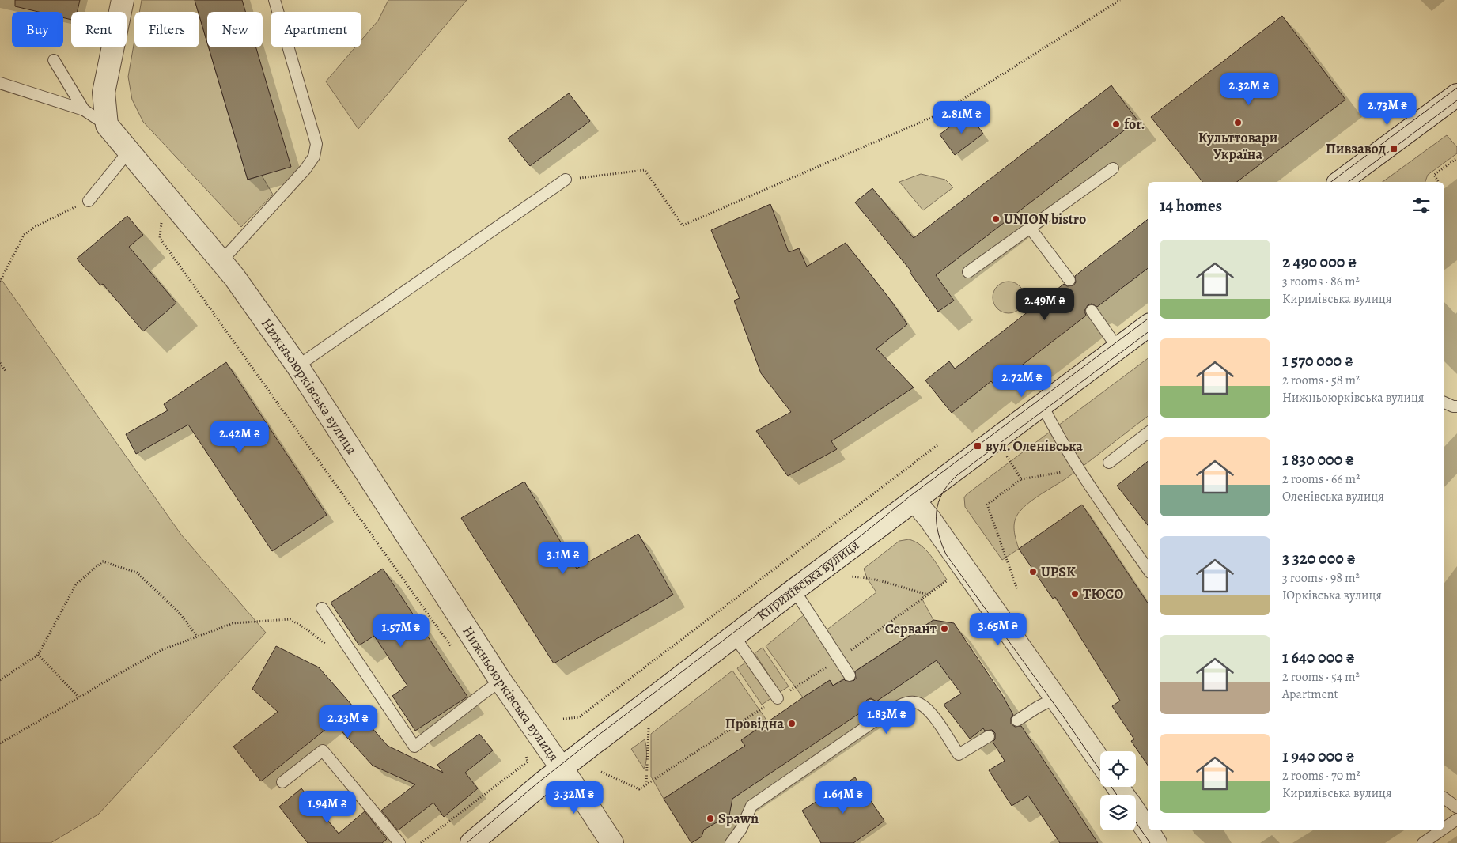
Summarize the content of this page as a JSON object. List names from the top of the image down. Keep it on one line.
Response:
{"streets":{"street":["Нижньоюрківська вулиця","Кирилівська вулиця"]},"crossings":[["Нижньоюрківська вулиця","Кирилівська вулиця"]],"places":{"other":["Культтовари Україна","for.","UNION bistro","UPSK","ТЮСО","Сервант","Провідна","Spawn"],"transit":["Пивзавод","вул. Оленівська"]},"page":{"chip":["Buy","Rent","Filters","New","Apartment"],"price":["2.32M ₴","2.73M ₴","2.81M ₴","2.49M ₴","2.72M ₴","2.42M ₴","3.1M ₴","3.65M ₴","1.57M ₴","1.83M ₴","2.23M ₴","3.32M ₴","1.64M ₴","1.94M ₴"],"heading":"14 homes","list":[{"name":"2 490 000 ₴","note":"3 rooms · 86 m² · Кирилівська вулиця"},{"name":"1 570 000 ₴","note":"2 rooms · 58 m² · Нижньоюрківська вулиця"},{"name":"1 830 000 ₴","note":"2 rooms · 66 m² · Оленівська вулиця"},{"name":"3 320 000 ₴","note":"3 rooms · 98 m² · Юрківська вулиця"},{"name":"1 640 000 ₴","note":"2 rooms · 54 m² · Apartment"},{"name":"1 940 000 ₴","note":"2 rooms · 70 m² · Кирилівська вулиця"}]}}
